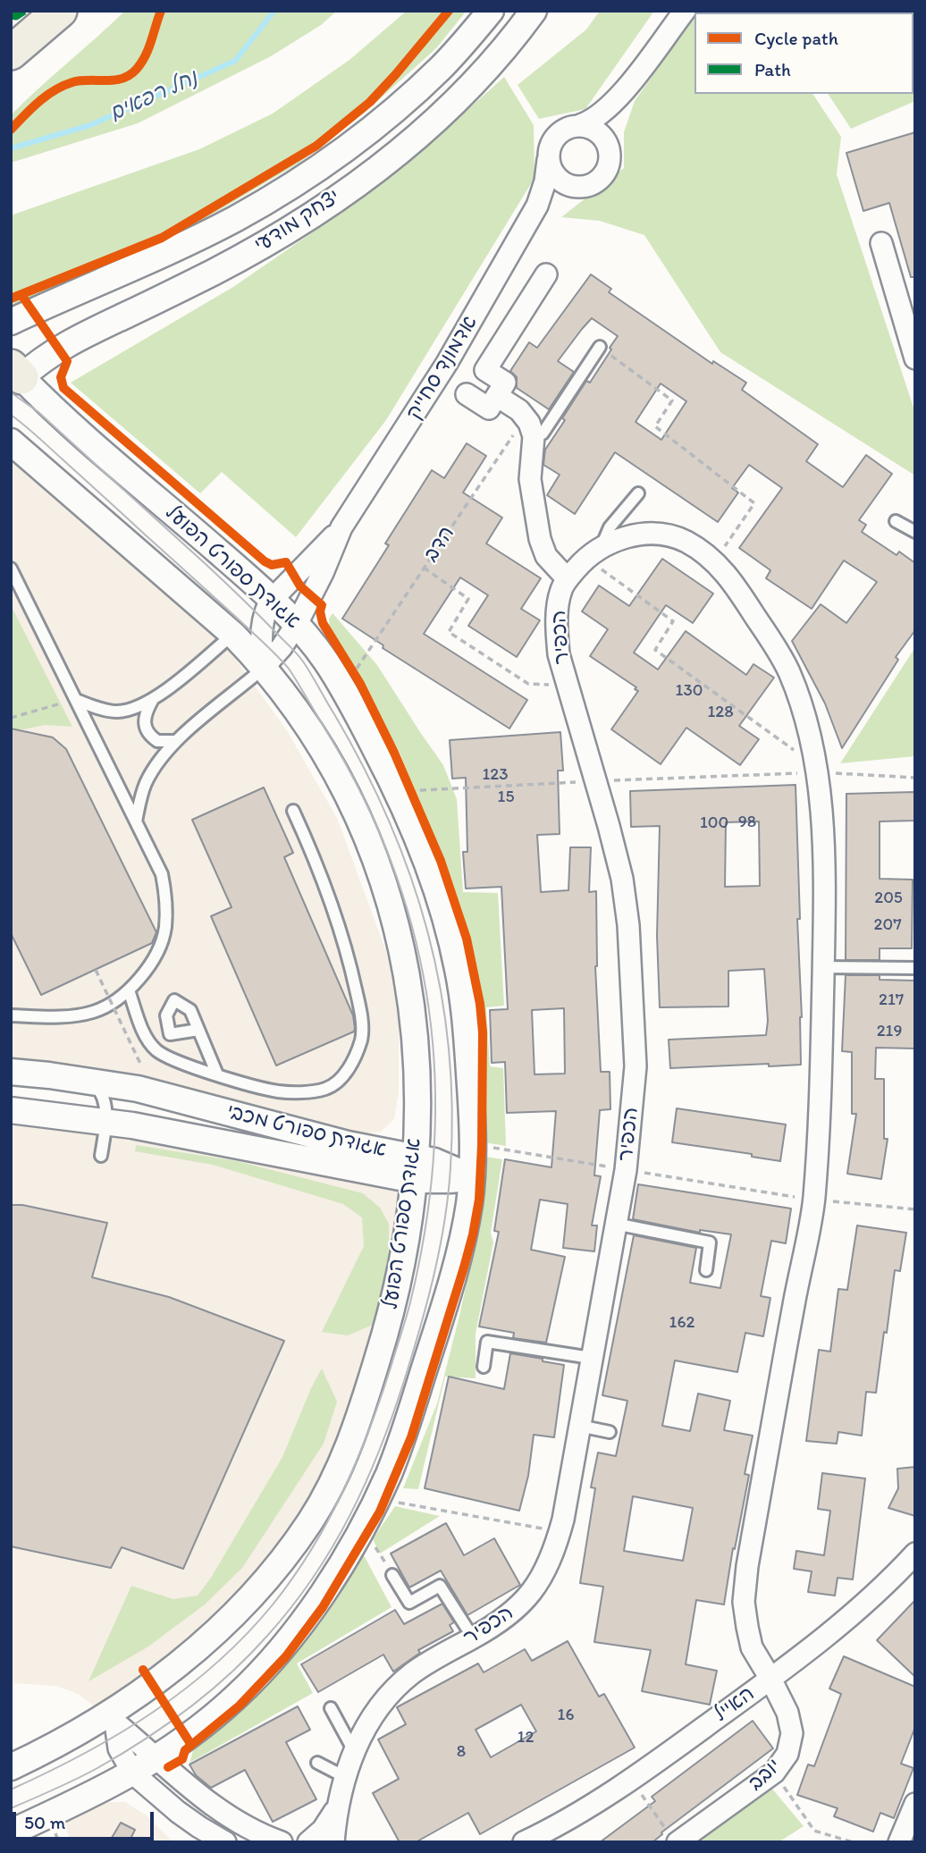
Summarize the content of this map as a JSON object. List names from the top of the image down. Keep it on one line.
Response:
{"streets":{"street":["יצחק מודעי","אדמונד סחייק","אגודת ספורט הפועל","הכפיר","אגודת ספורט מכבי","האייל","יובב"],"path":["הדב"]},"crossings":[["יצחק מודעי","אגודת ספורט הפועל"],["אדמונד סחייק","אגודת ספורט הפועל"],["אגודת ספורט הפועל","אגודת ספורט מכבי"],["האייל","יובב"]],"water":["נחל רפאים"],"house_numbers":["130","128","123","15","98","100","205","207","217","219","162","16","12","8"],"legend":["Cycle path","Path"],"scale_bar":"50 m"}
